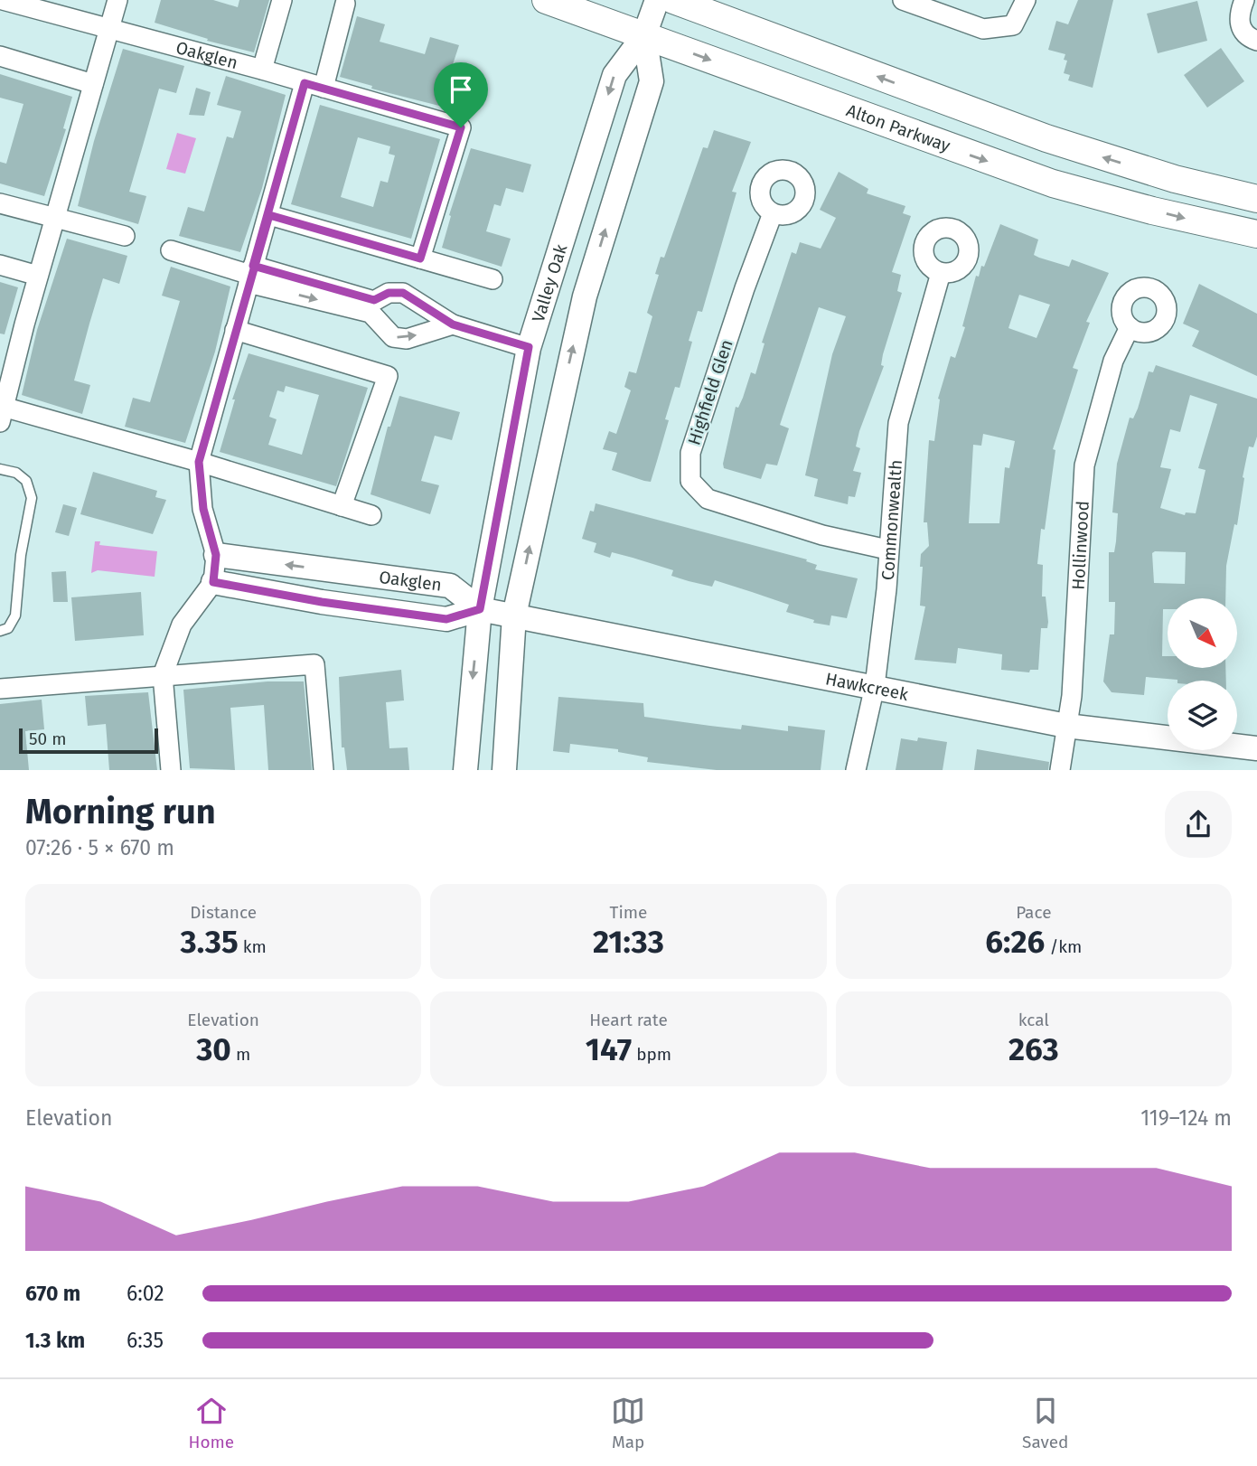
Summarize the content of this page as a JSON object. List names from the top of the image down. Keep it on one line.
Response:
{"streets":{"main road":["Alton Parkway"],"street":["Oakglen","Valley Oak","Highfield Glen","Commonwealth","Hollinwood","Hawkcreek"]},"crossings":[["Oakglen","Valley Oak"],["Oakglen","Hawkcreek"],["Alton Parkway","Valley Oak"],["Valley Oak","Hawkcreek"],["Highfield Glen","Commonwealth"],["Commonwealth","Hawkcreek"],["Hollinwood","Hawkcreek"]],"scale_bar":"50 m","north":"bottom right","page":{"scale":"50 m","heading":["Morning run","07:26 · 5 × 670 m"],"stats":[["Distance","3.35 km"],["Time","21:33"],["Pace","6:26 /km"],["Elevation","30 m"],["Heart rate","147 bpm"],["kcal","263"]],"chart":["Elevation","119–124 m"],"list":[{"name":"670 m","note":"6:02"},{"name":"1.3 km","note":"6:35"}],"tabs":["Home","Map","Saved"]}}
